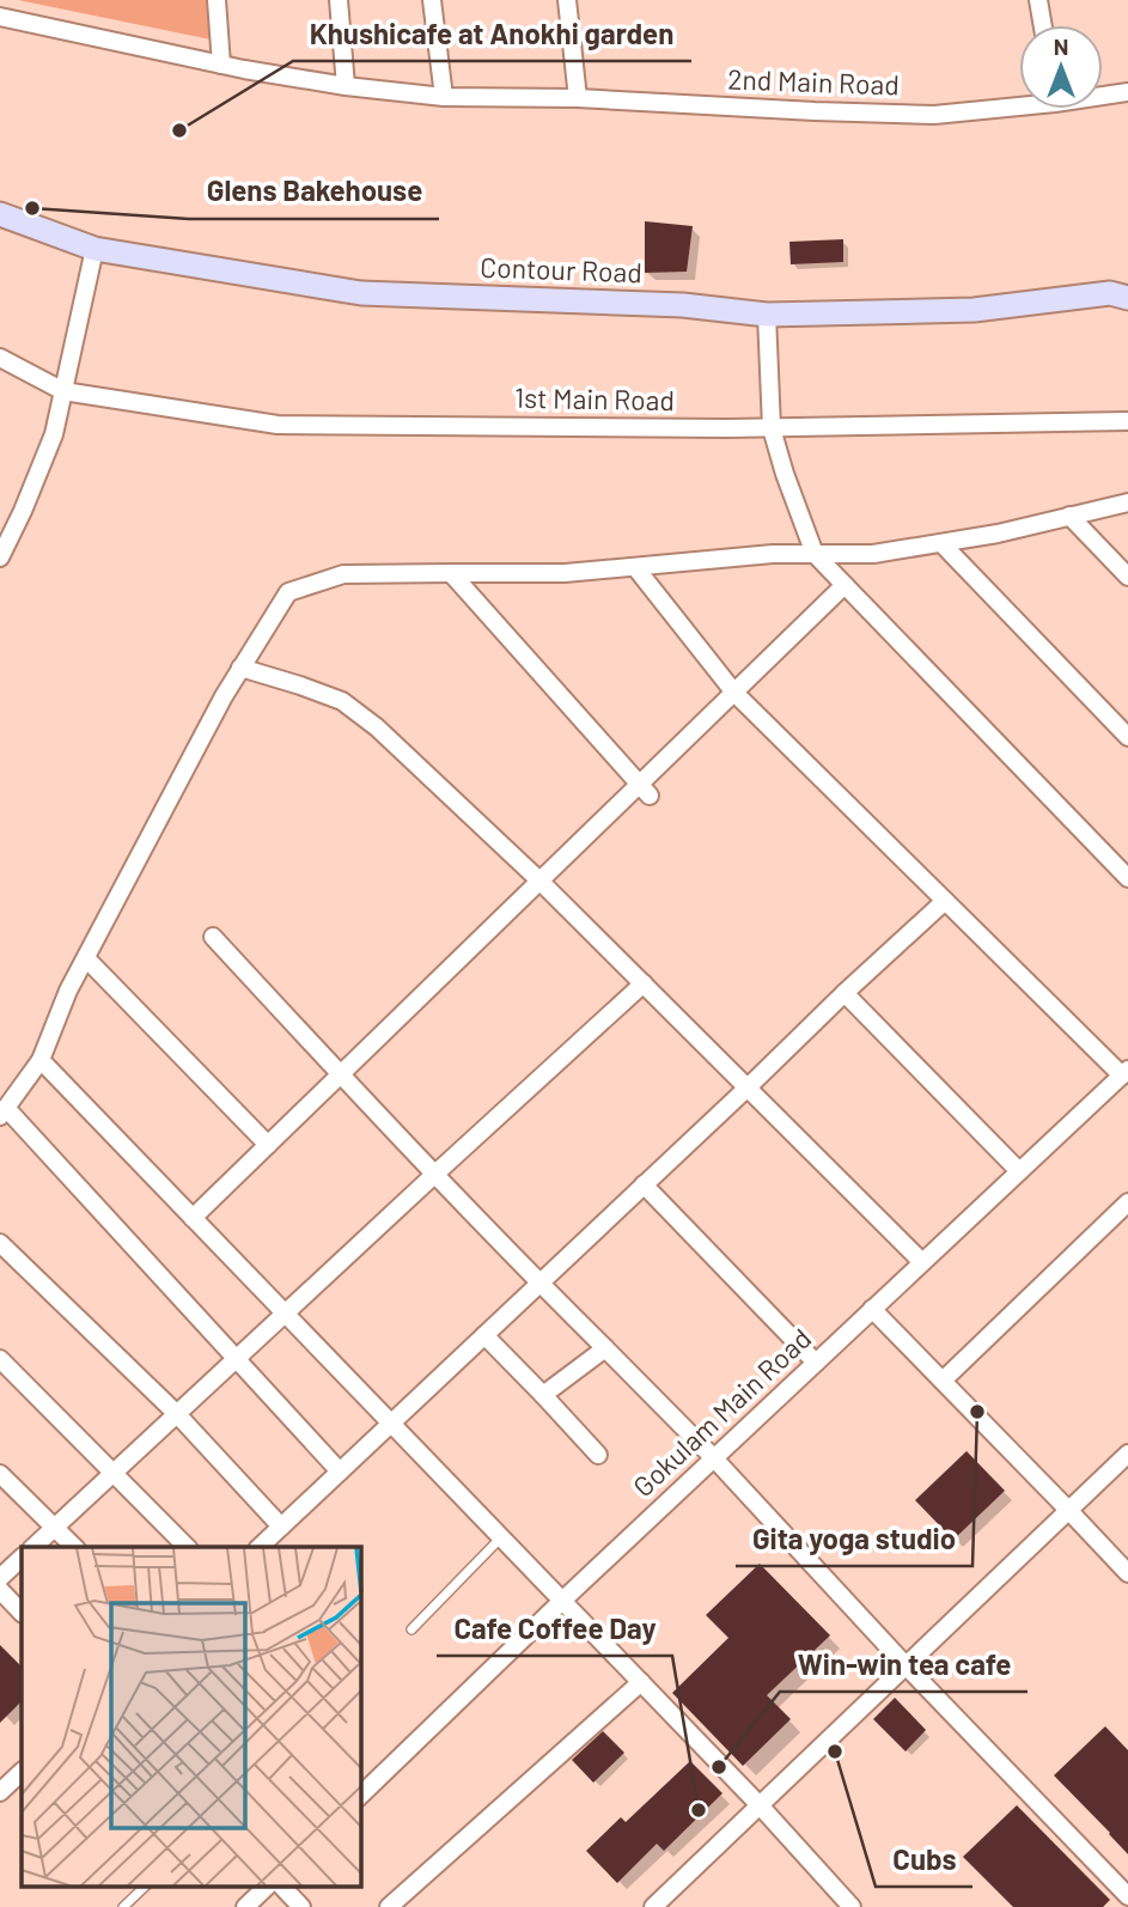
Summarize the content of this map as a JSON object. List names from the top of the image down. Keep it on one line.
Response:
{"streets":{"main road":["Contour Road"],"street":["2nd Main Road","1st Main Road","Gokulam Main Road"]},"places":["Khushicafe at Anokhi garden","Glens Bakehouse","Gita yoga studio","Cubs","Win-win tea cafe","Cafe Coffee Day"],"north":"top"}
